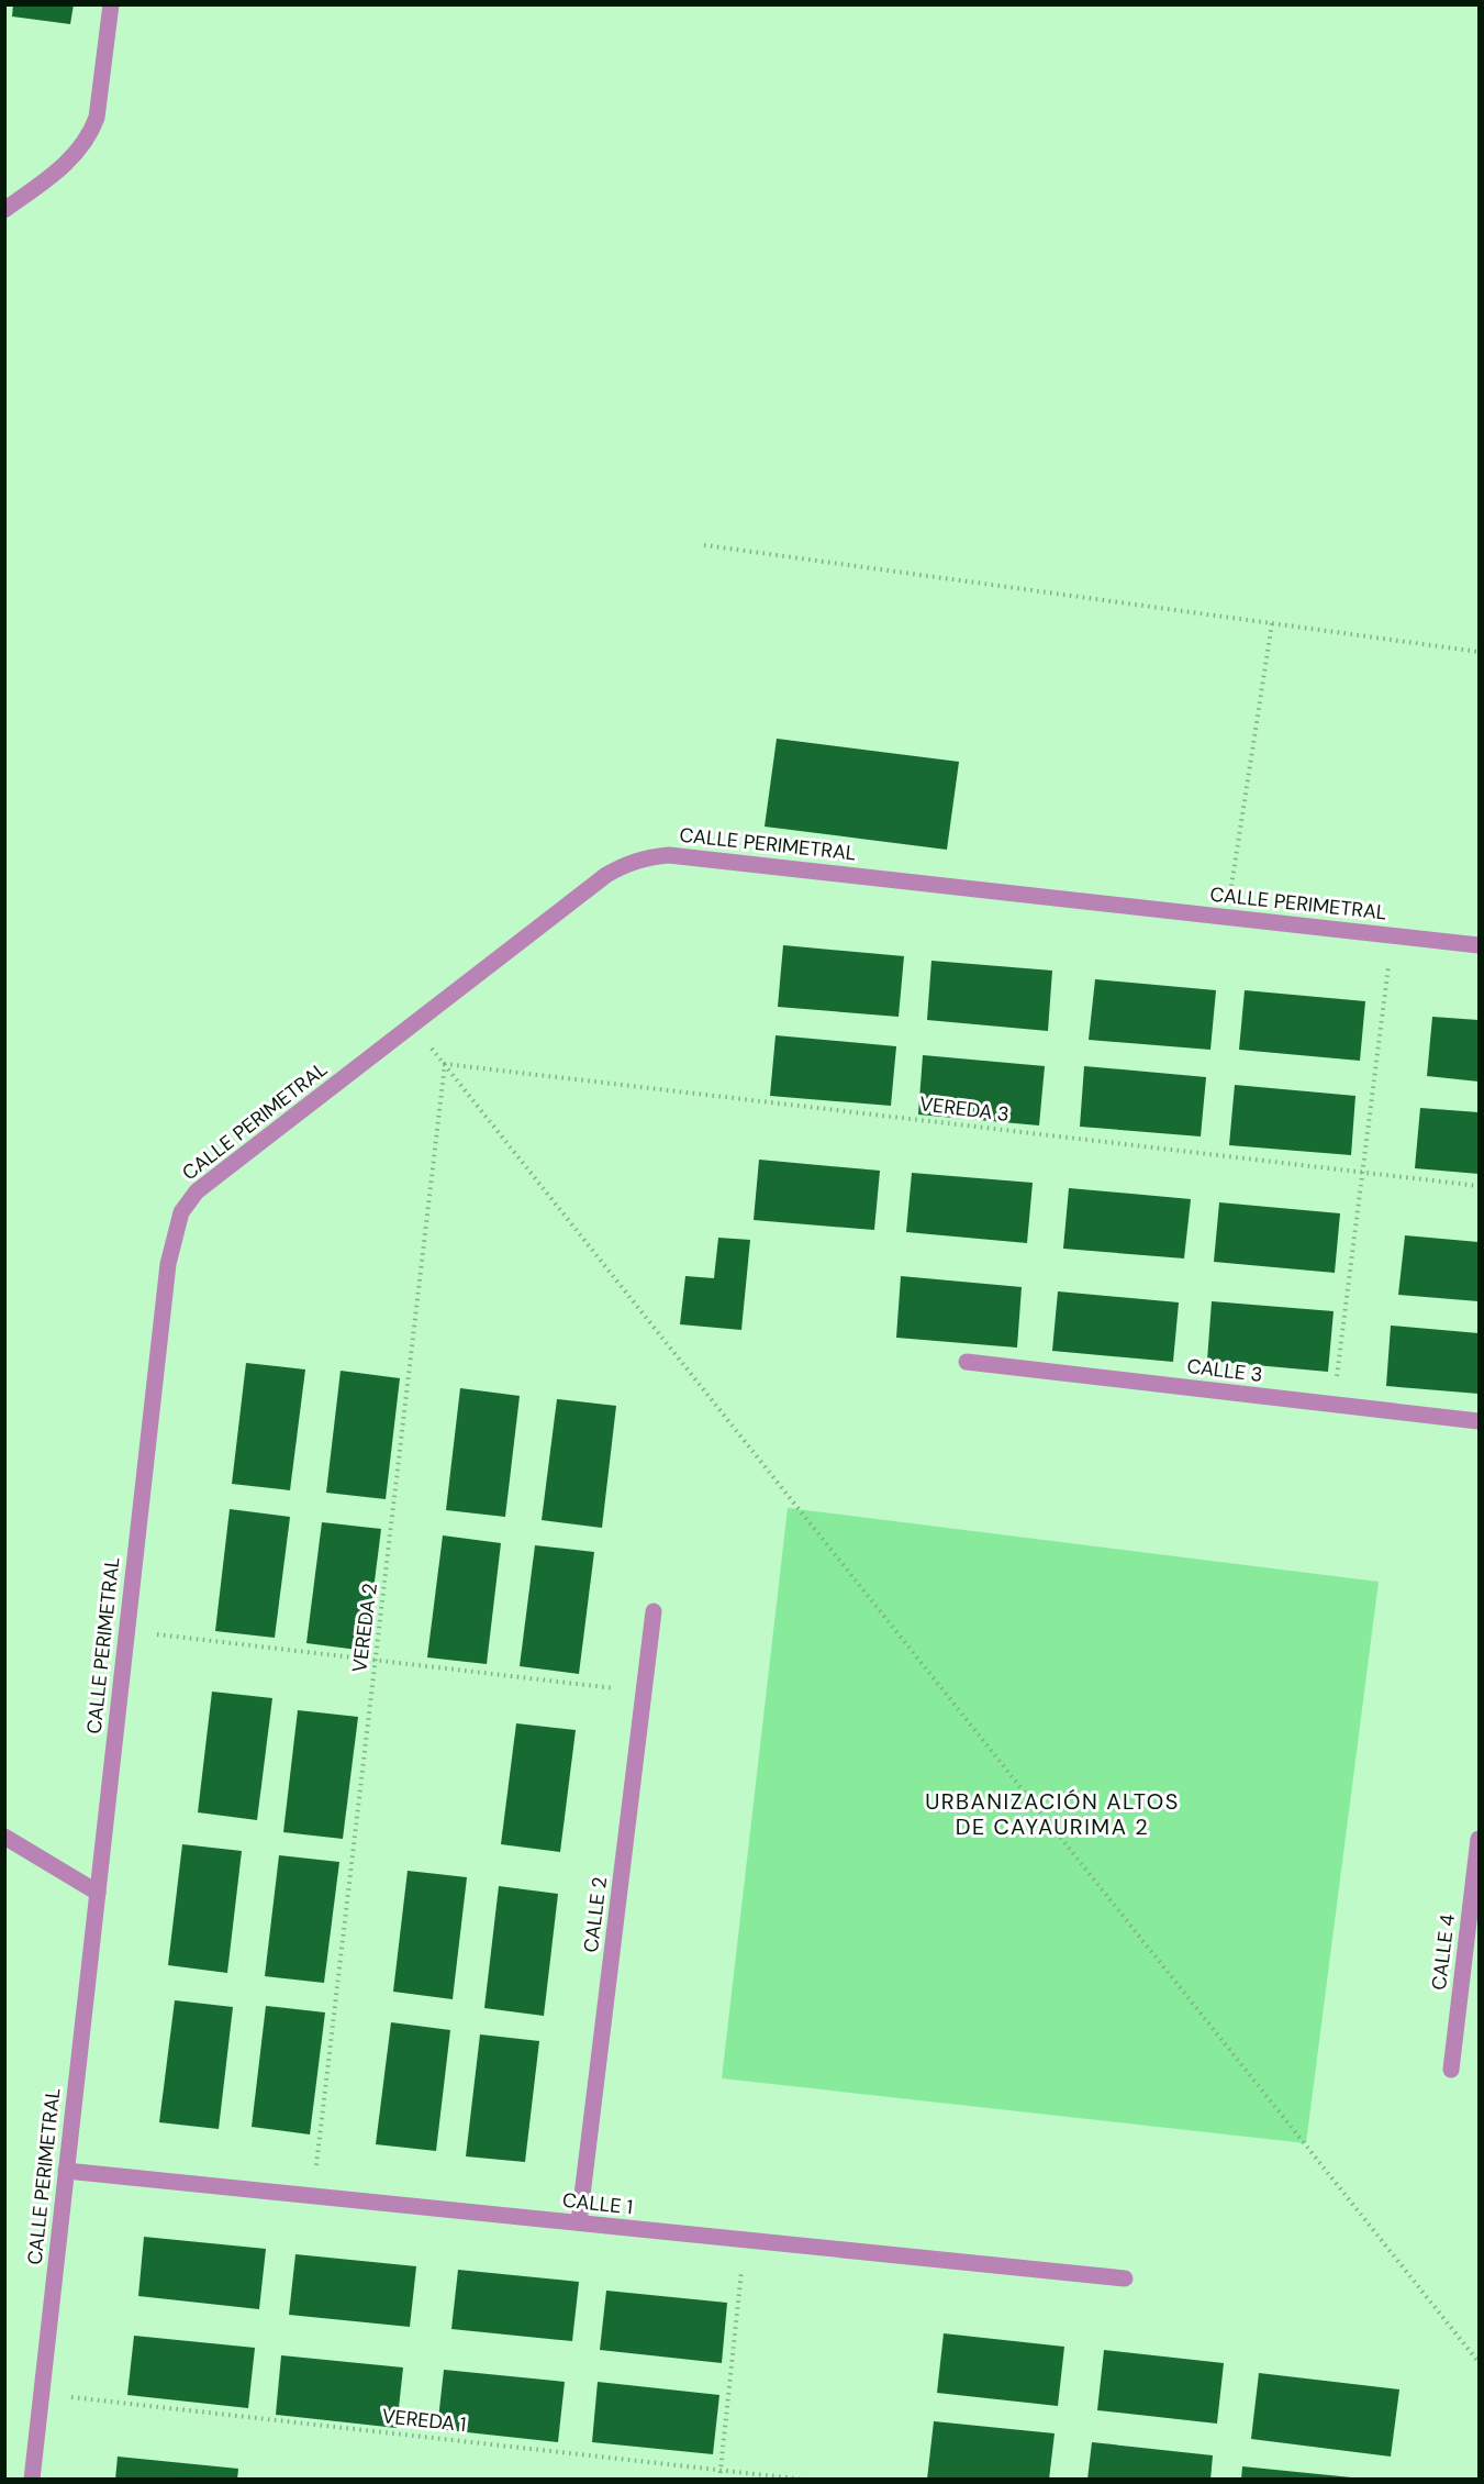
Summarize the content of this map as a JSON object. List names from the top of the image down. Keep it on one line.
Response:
{"streets":{"street":["CALLE PERIMETRAL","CALLE 3","CALLE 2","CALLE 4","CALLE 1"],"path":["VEREDA 3","VEREDA 2","VEREDA 1"]},"crossings":[["CALLE PERIMETRAL","CALLE 1"],["CALLE PERIMETRAL","VEREDA 1"],["VEREDA 3","VEREDA 2"],["VEREDA 2","CALLE 1"],["CALLE 2","CALLE 1"]],"districts":["URBANIZACIÓN ALTOS DE CAYAURIMA 2"]}
